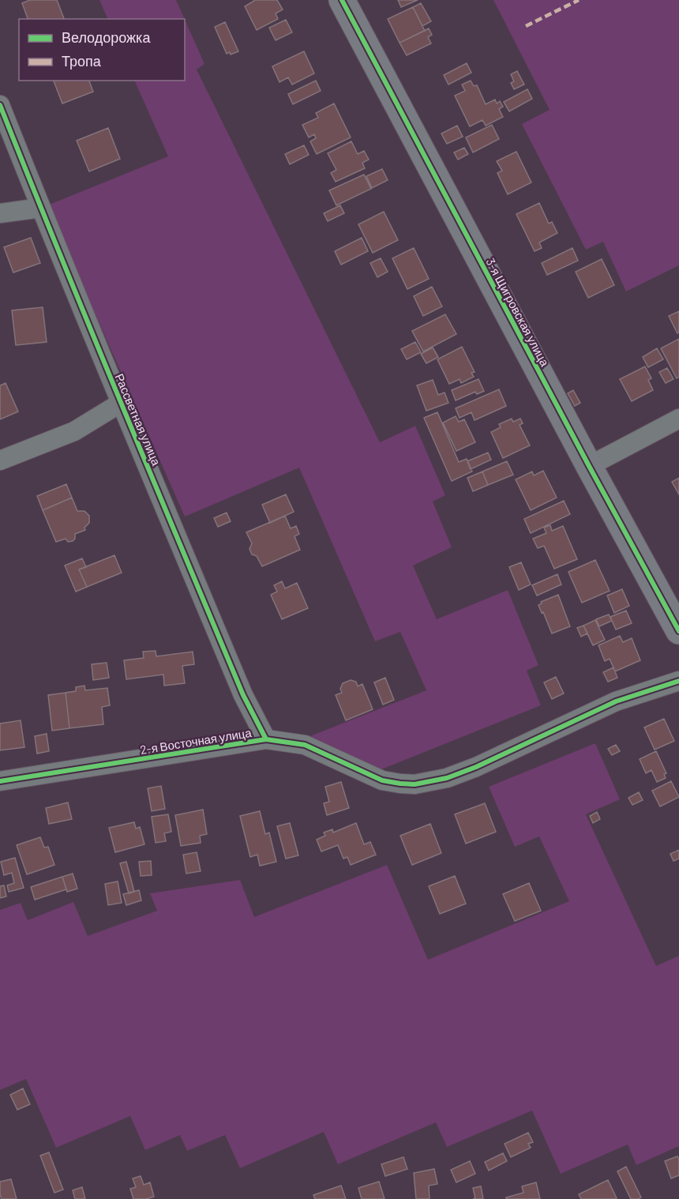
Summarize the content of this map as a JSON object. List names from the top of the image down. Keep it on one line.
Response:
{"streets":{"street":["3-я Щигровская улица","Рассветная улица","2-я Восточная улица"]},"crossings":[["Рассветная улица","2-я Восточная улица"]],"legend":["Велодорожка","Тропа"]}
